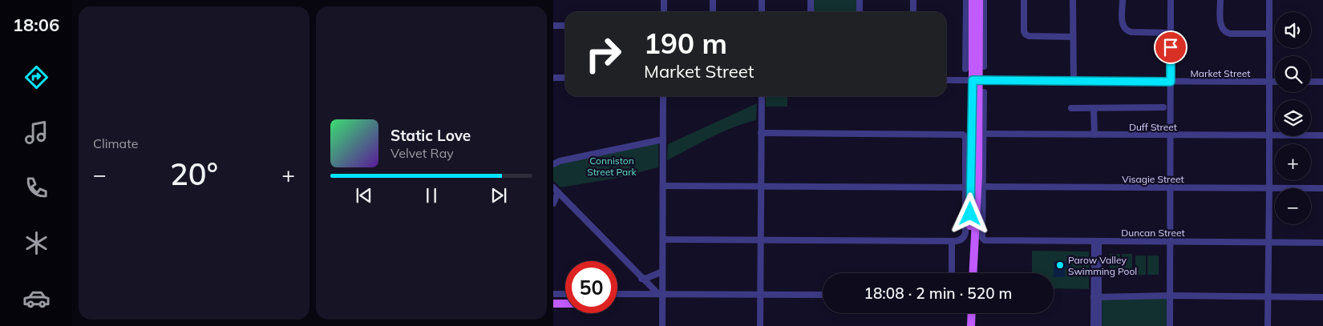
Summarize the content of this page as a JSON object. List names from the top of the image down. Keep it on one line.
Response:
{"streets":{"street":["Market Street","Duff Street","Visagie Street","Duncan Street"]},"crossings":[["Visagie Street","Duncan Street"]],"parks":["Conniston Street Park"],"places":["Parow Valley Swimming Pool"],"page":{"tabs":"18:06","tile":"Climate","map_buttons":["+","−"],"turn":["190 m","Market Street"],"song":["Static Love","Velvet Ray"],"heat":["−","20°","+"],"limit":"50","trip":"18:08 · 2 min · 520 m"}}
